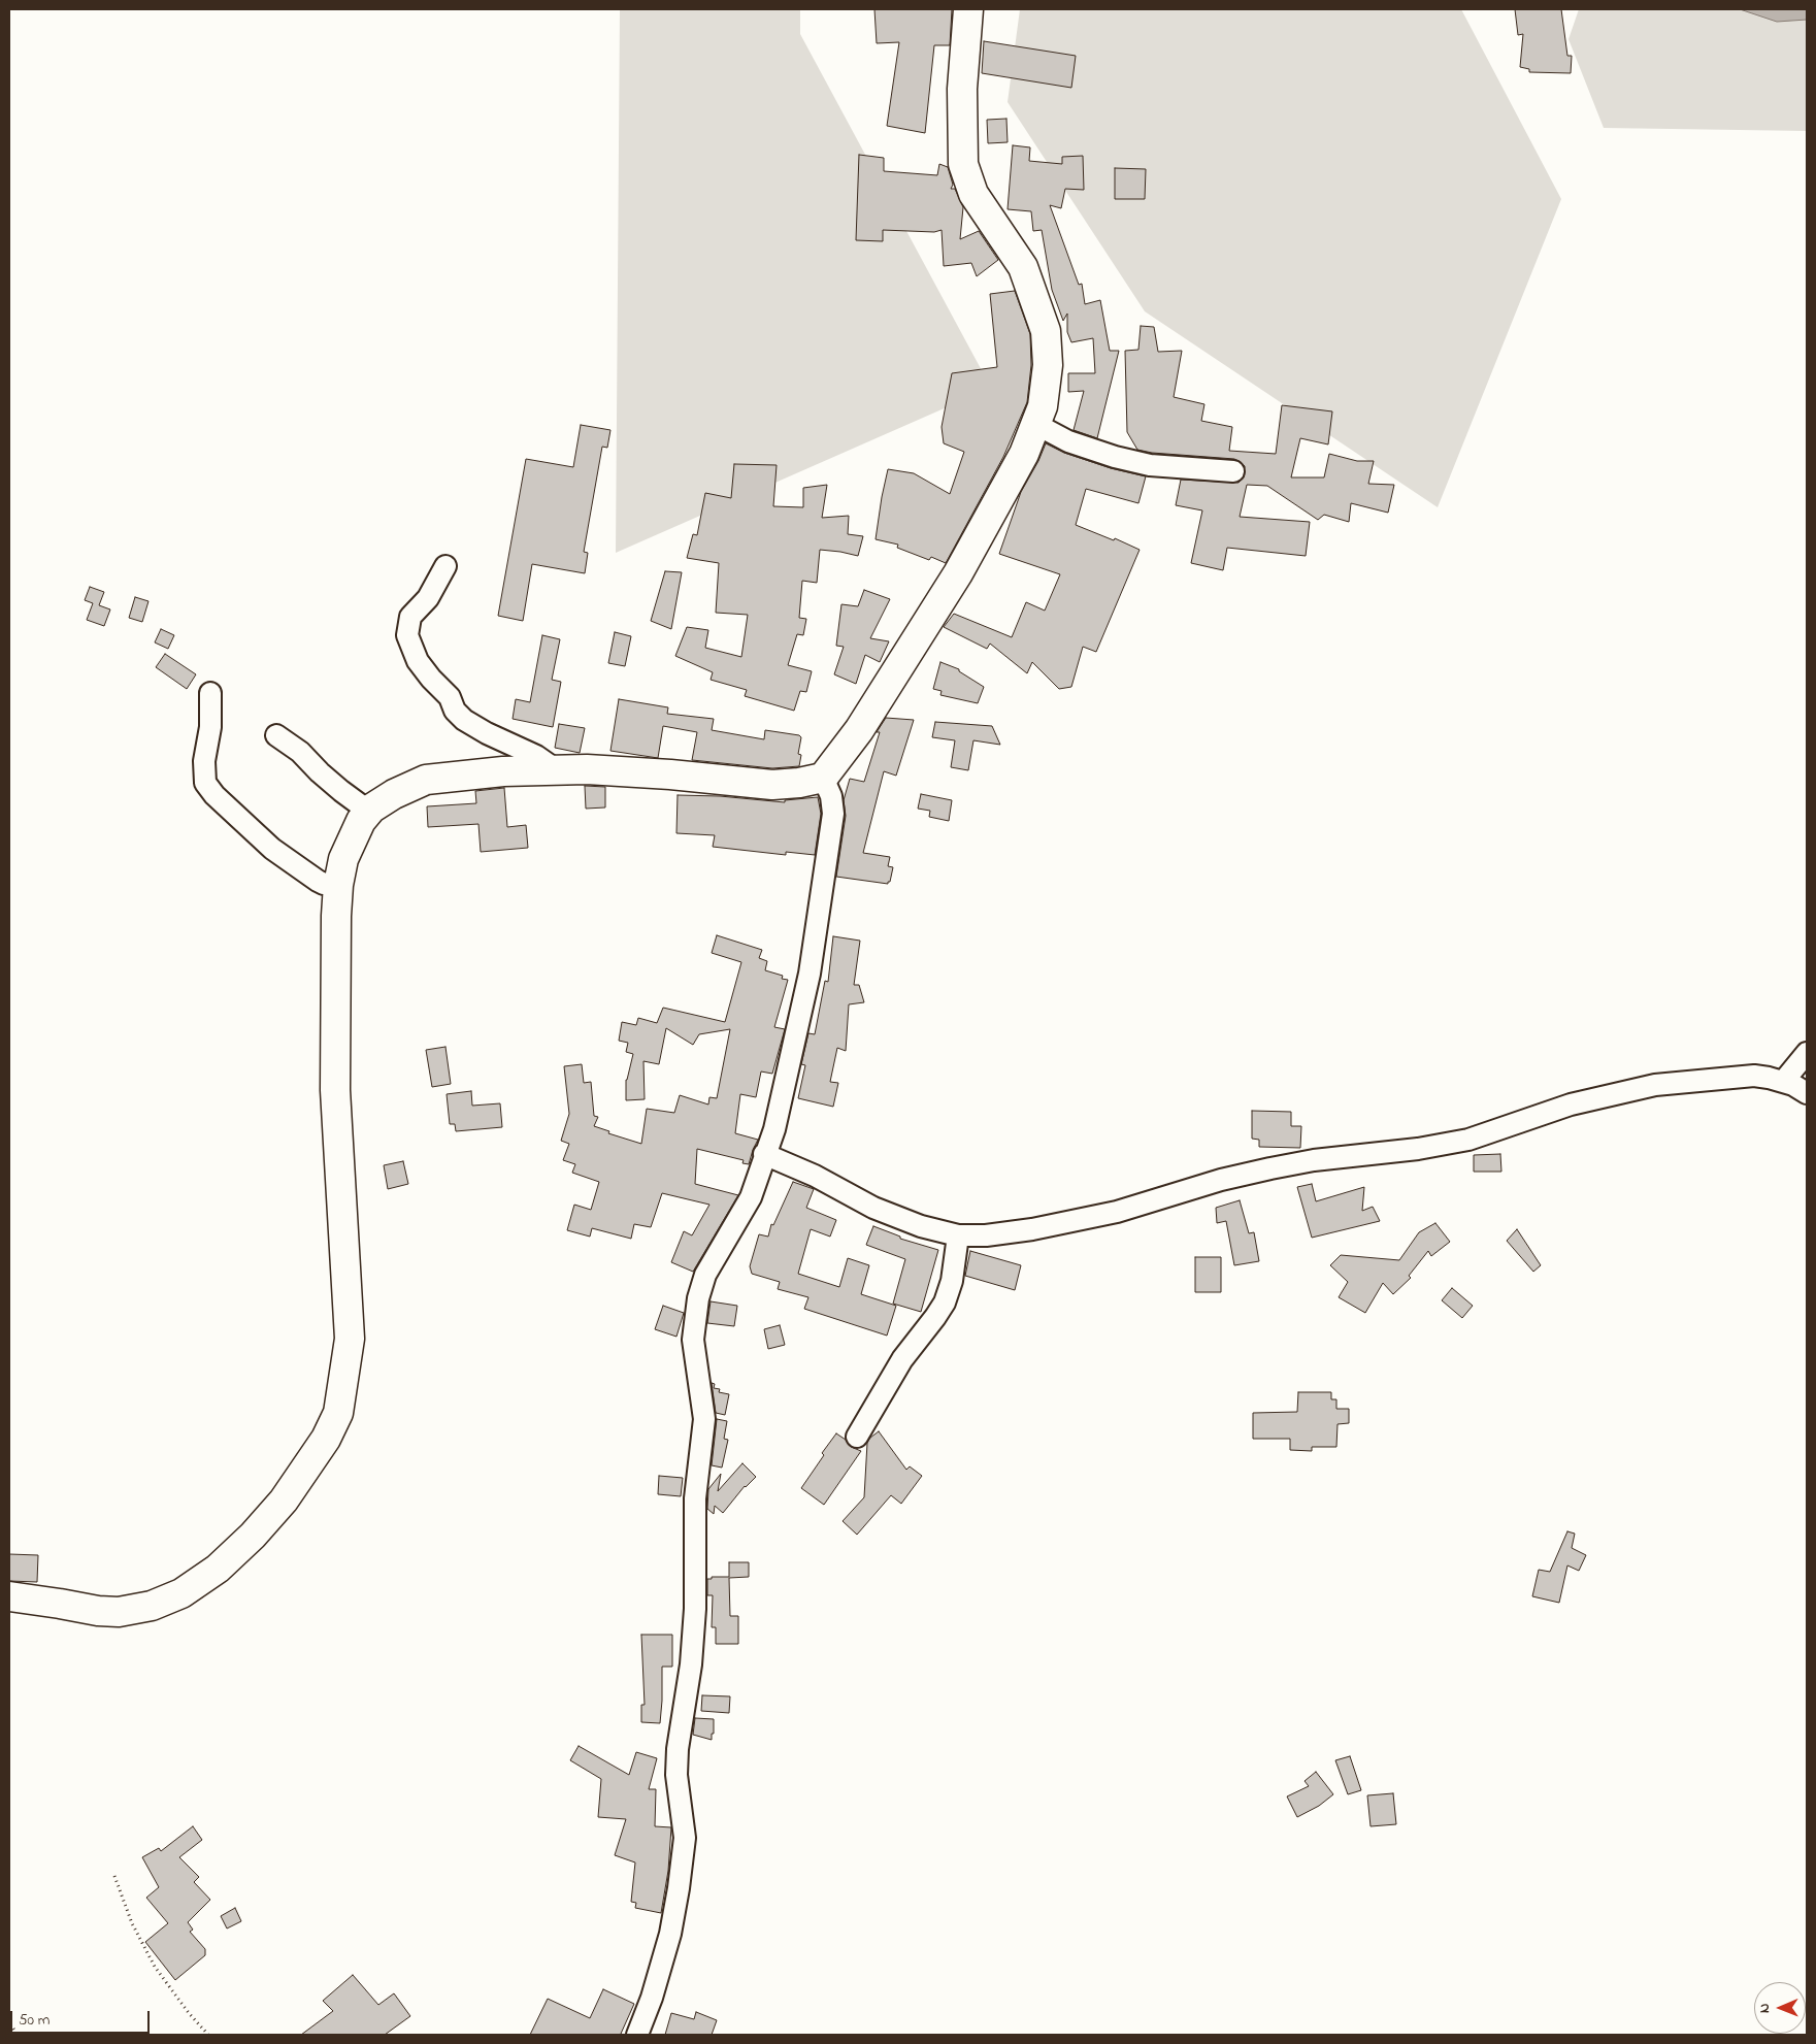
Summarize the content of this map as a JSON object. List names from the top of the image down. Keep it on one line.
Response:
{"scale_bar":"50 m","north":"left"}
